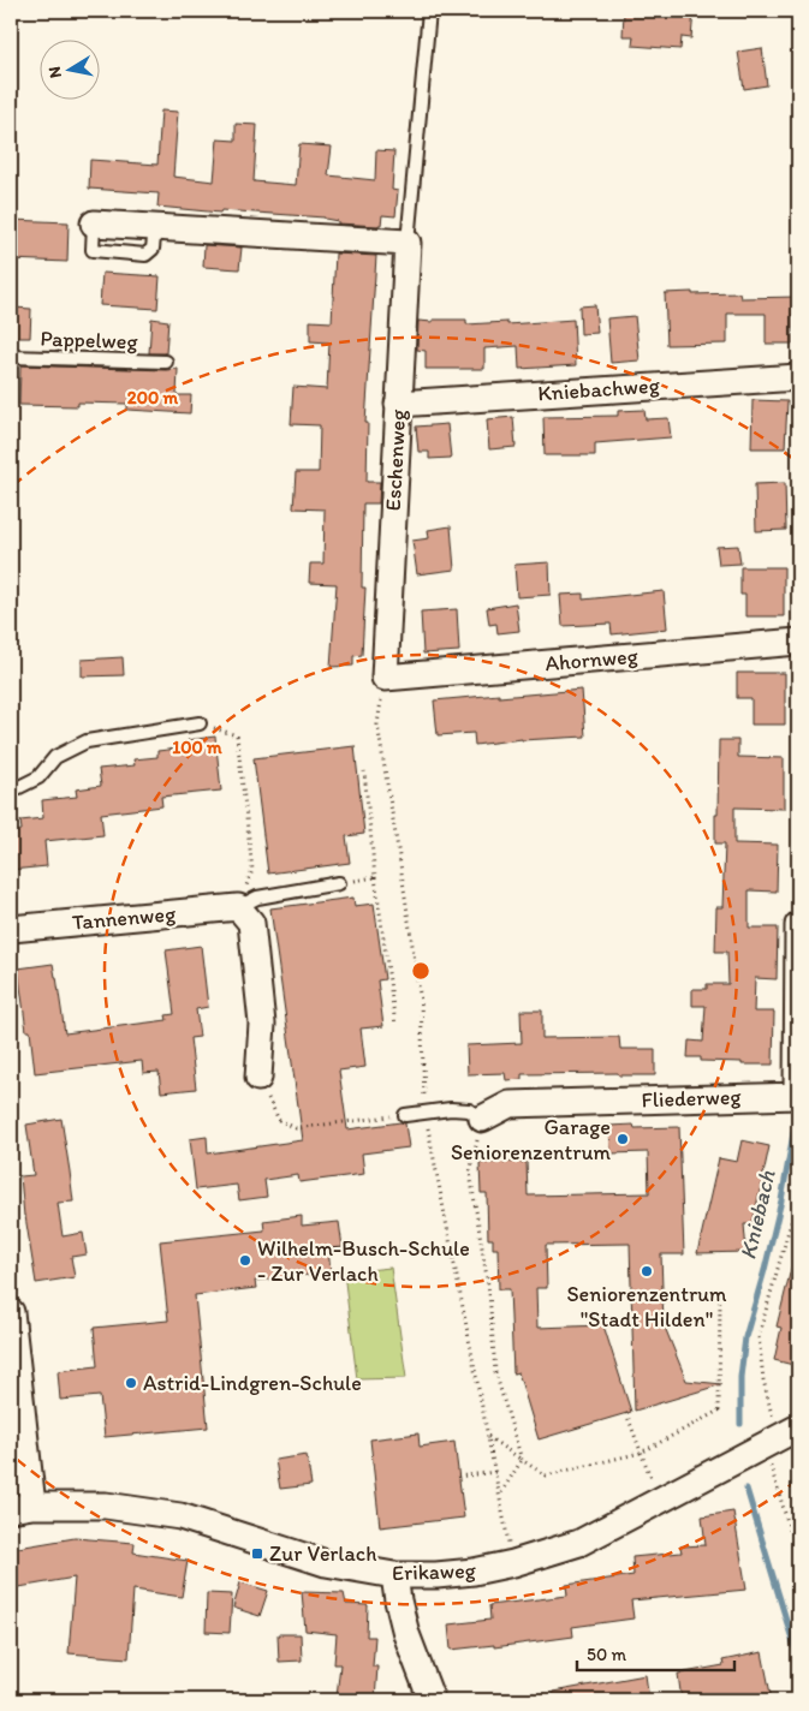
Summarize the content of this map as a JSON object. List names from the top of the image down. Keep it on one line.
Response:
{"streets":{"street":["Kniebachweg","Eschenweg","Ahornweg","Tannenweg","Fliederweg","Erikaweg"],"lane":["Pappelweg"]},"crossings":[["Kniebachweg","Eschenweg"],["Eschenweg","Ahornweg"]],"water":["Kniebach"],"places":{"other":["Garage Seniorenzentrum","Wilhelm-Busch-Schule - Zur Verlach","Seniorenzentrum \"Stadt Hilden\"","Astrid-Lindgren-Schule"],"transit":["Zur Verlach"]},"scale_bar":"50 m","north":"left","rings":["200 m","100 m"]}
